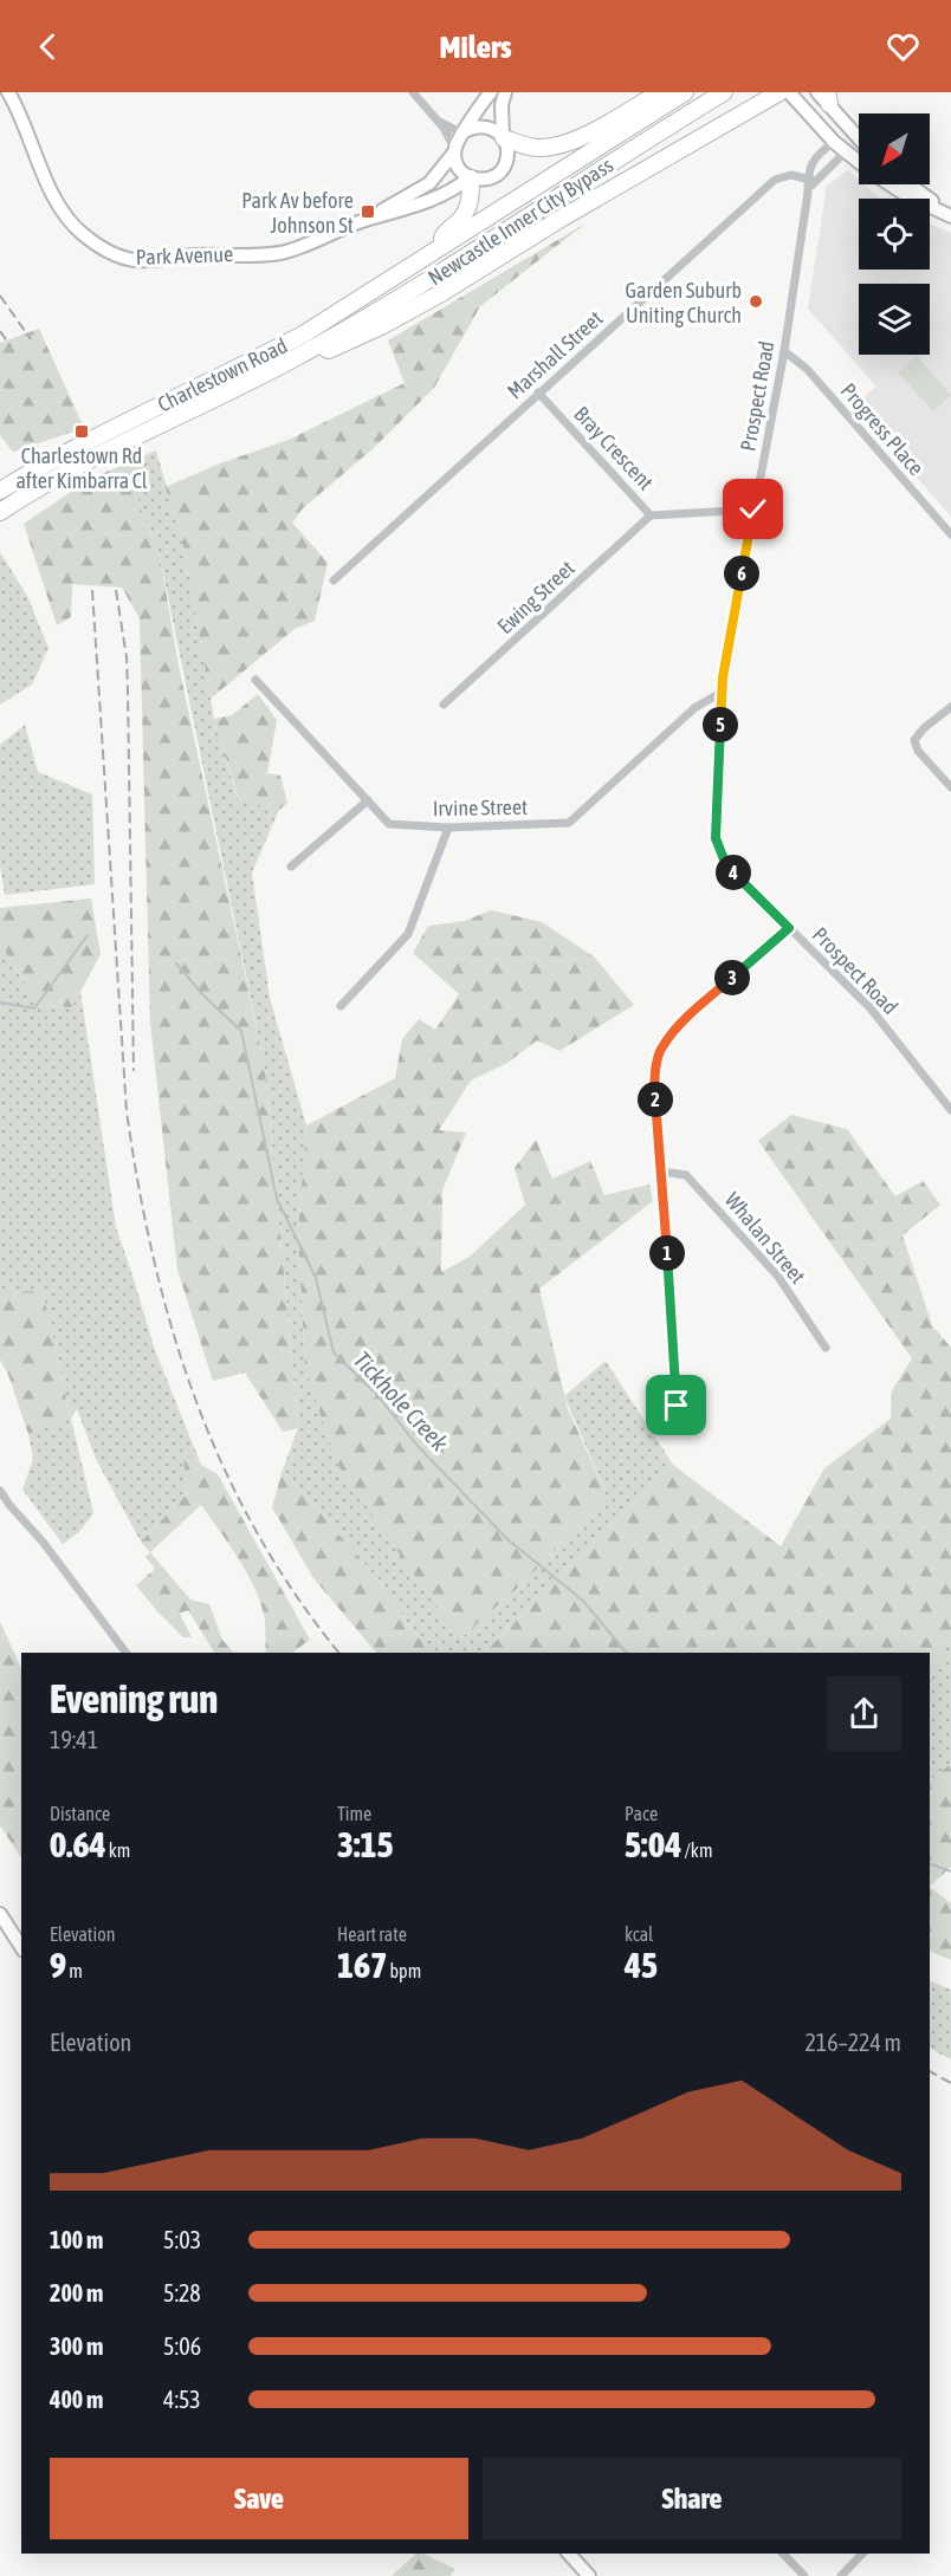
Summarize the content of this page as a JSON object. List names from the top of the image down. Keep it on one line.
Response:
{"streets":{"highway":["Newcastle Inner City Bypass","Charlestown Road"],"main road":["Park Avenue"],"street":["Marshall Street","Prospect Road","Progress Place","Bray Crescent","Ewing Street","Irvine Street","Whalan Street"]},"crossings":[["Newcastle Inner City Bypass","Charlestown Road"],["Marshall Street","Prospect Road"],["Marshall Street","Bray Crescent"],["Prospect Road","Progress Place"],["Prospect Road","Bray Crescent"],["Prospect Road","Irvine Street"],["Bray Crescent","Ewing Street"]],"water":["Tickhole Creek"],"places":{"transit":["Park Av before Johnson St","Charlestown Rd after Kimbarra Cl"],"other":["Garden Suburb Uniting Church"]},"north":"bottom left","page":{"header":"Milers","pins":["6","5","4","3","2","1"],"heading":["Evening run","19:41"],"stats":[["Distance","0.64 km"],["Time","3:15"],["Pace","5:04 /km"],["Elevation","9 m"],["Heart rate","167 bpm"],["kcal","45"]],"chart":["Elevation","216–224 m"],"list":[{"name":"100 m","note":"5:03"},{"name":"200 m","note":"5:28"},{"name":"300 m","note":"5:06"},{"name":"400 m","note":"4:53"}],"buttons":["Save","Share"]}}
